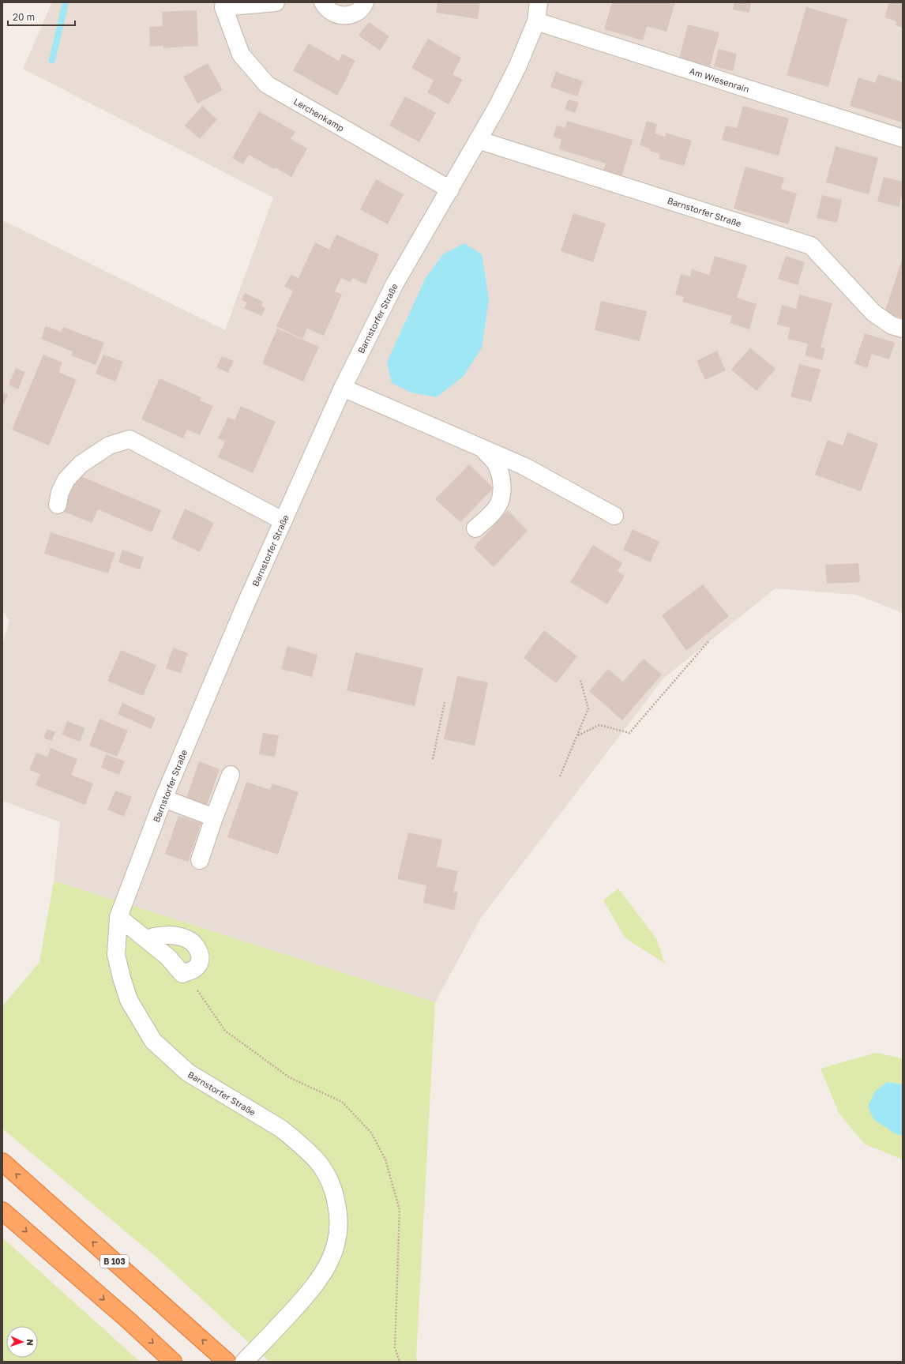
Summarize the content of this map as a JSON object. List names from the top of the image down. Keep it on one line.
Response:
{"streets":{"highway":["B 103"],"street":["Am Wiesenrain","Lerchenkamp","Barnstorfer Straße"]},"crossings":[["Am Wiesenrain","Barnstorfer Straße"],["Lerchenkamp","Barnstorfer Straße"]],"scale_bar":"20 m","north":"right"}
